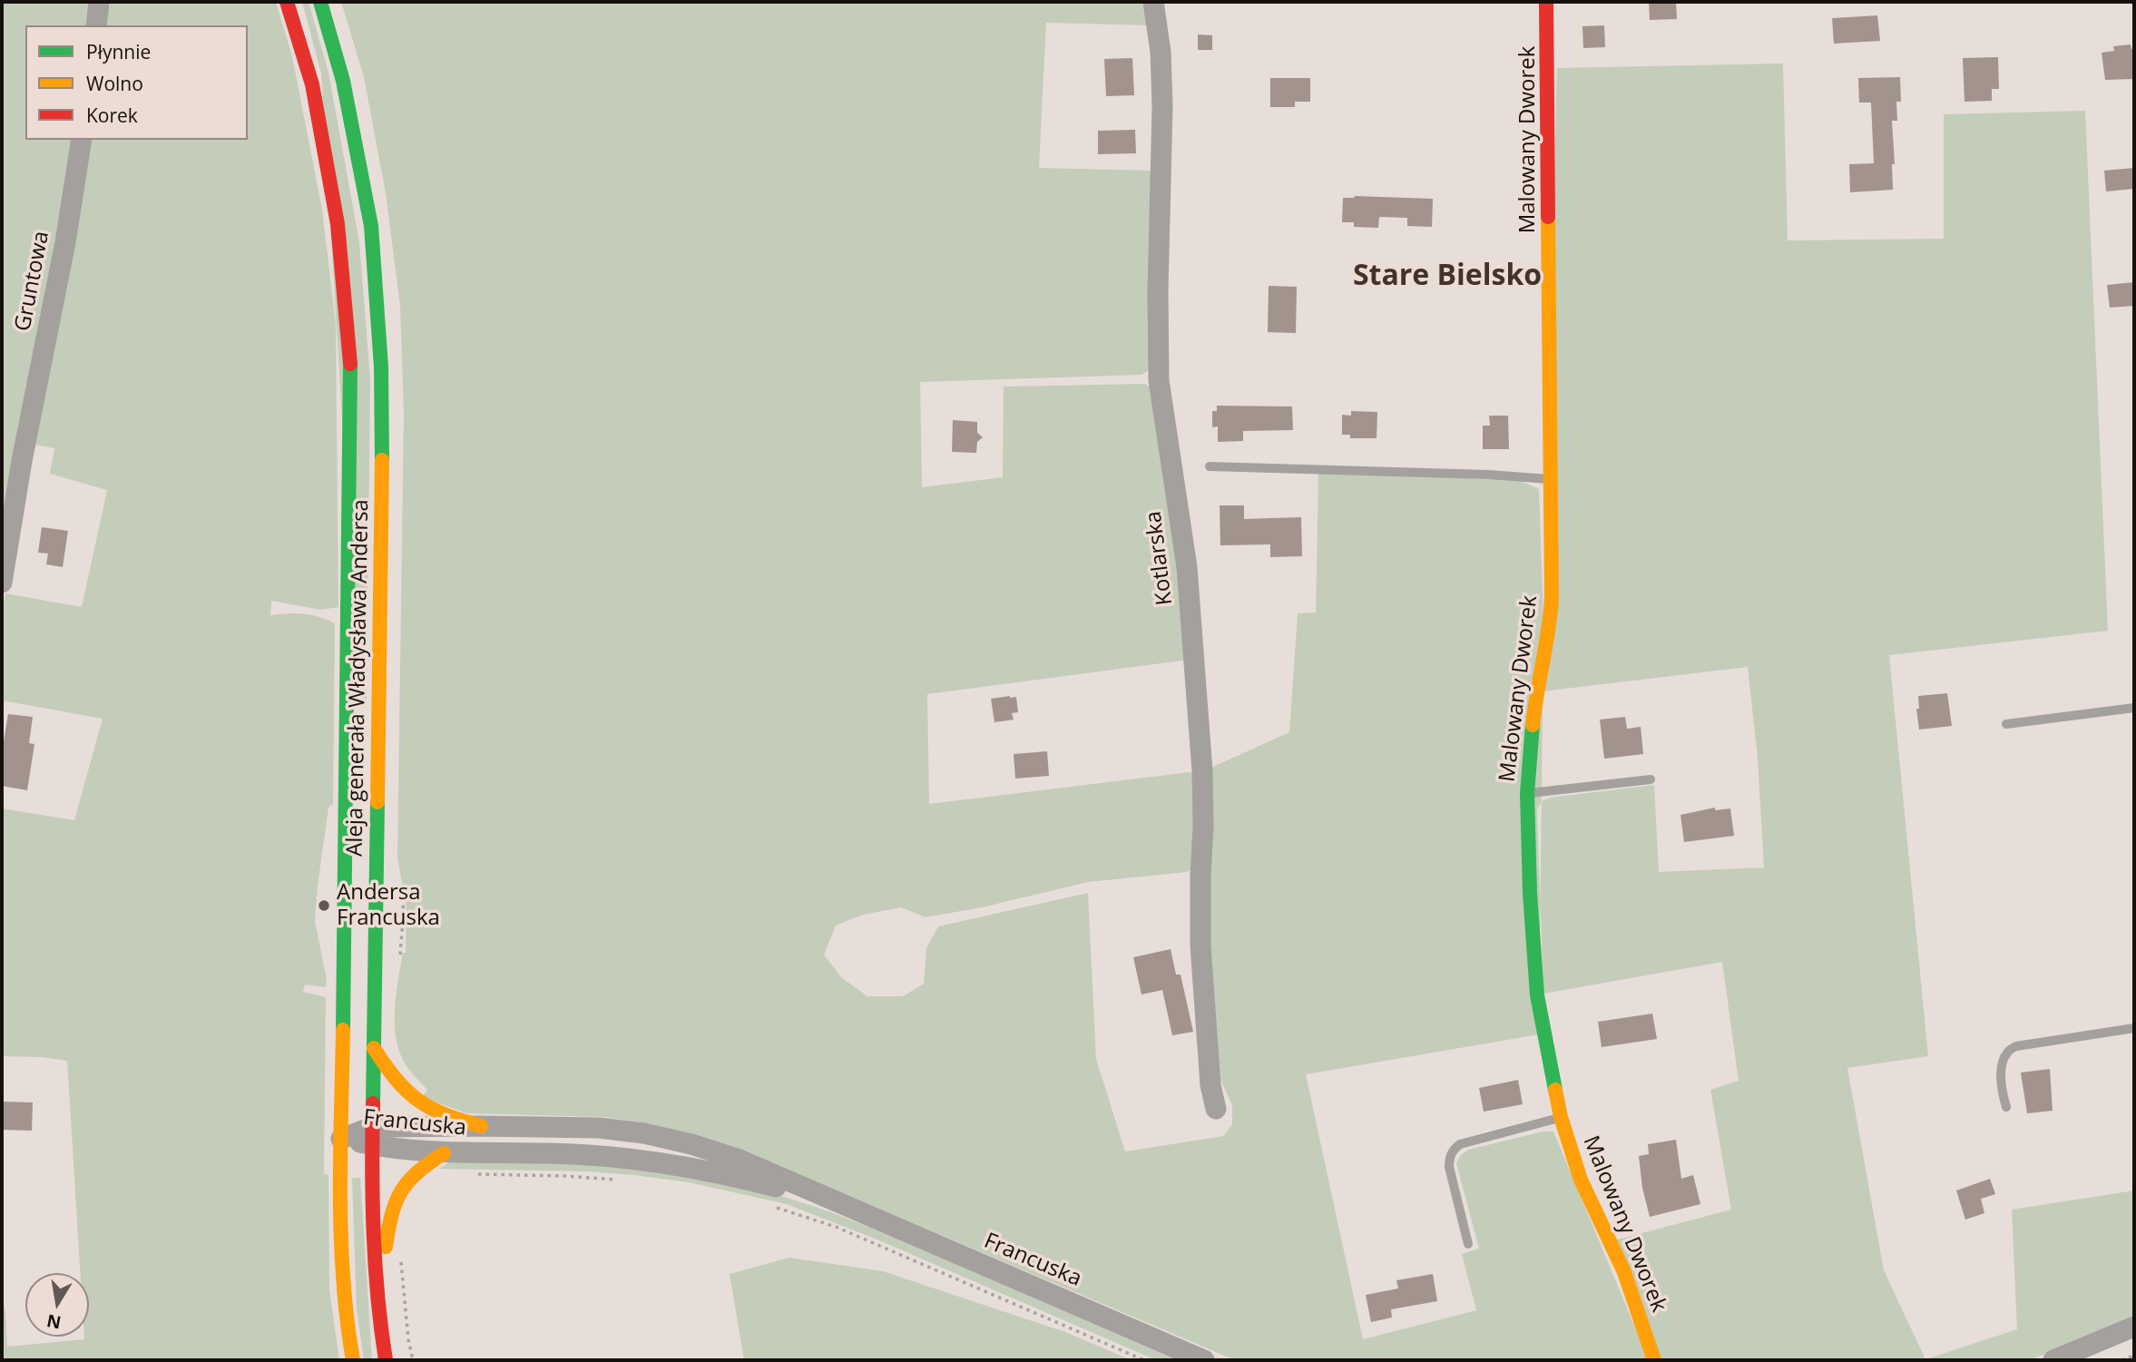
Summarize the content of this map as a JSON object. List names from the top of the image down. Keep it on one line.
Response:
{"streets":{"main road":["Malowany Dworek","Aleja generała Władysława Andersa"],"street":["Gruntowa","Kotlarska","Francuska"]},"crossings":[["Aleja generała Władysława Andersa","Francuska"]],"districts":["Stare Bielsko"],"places":["Andersa Francuska"],"legend":["Płynnie","Wolno","Korek"],"north":"bottom"}
